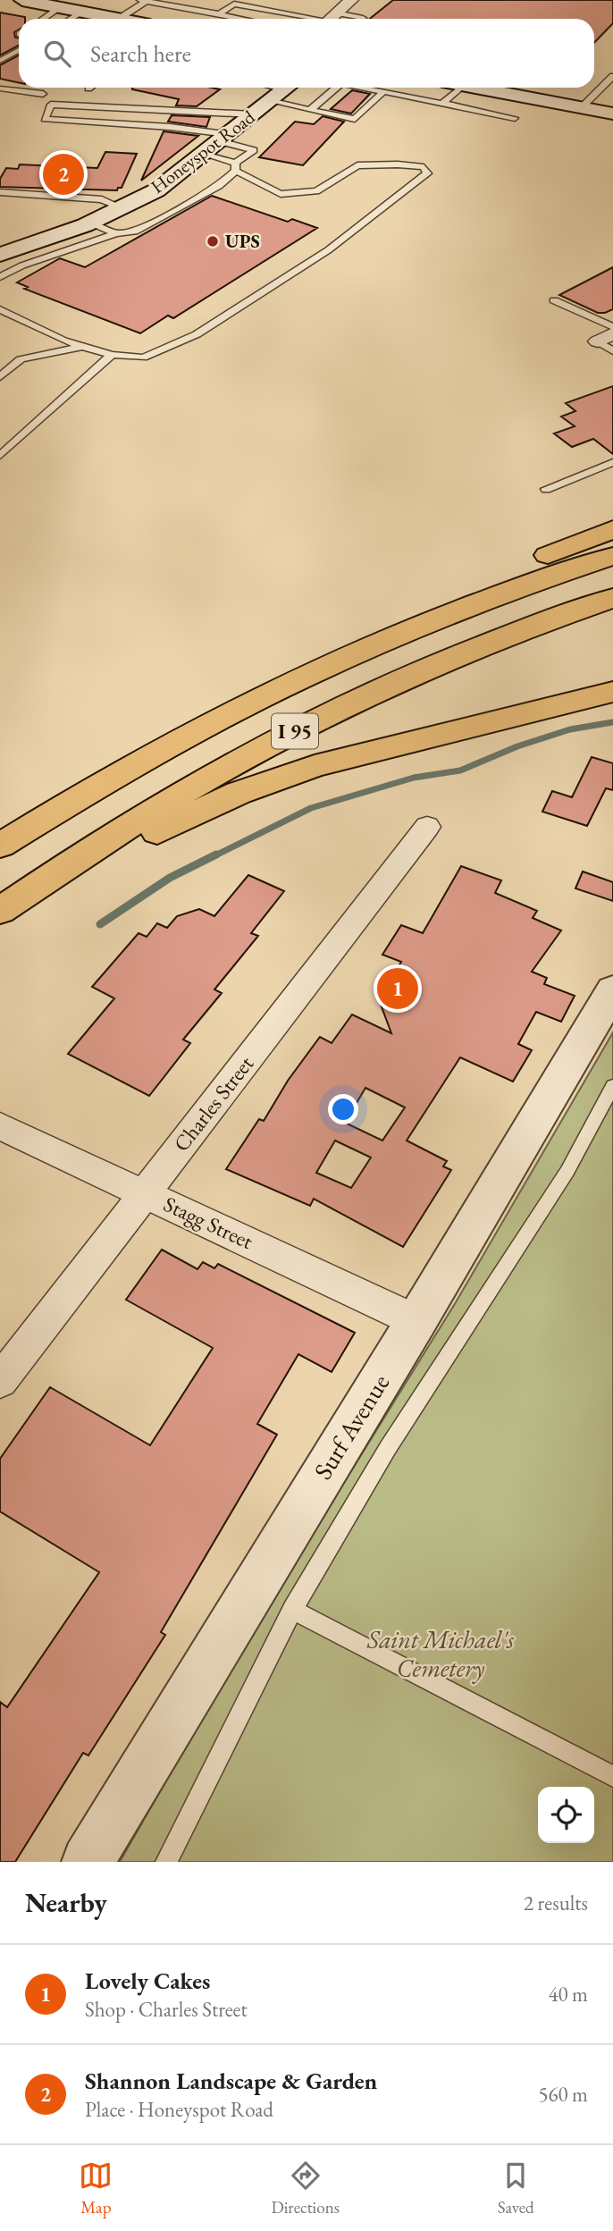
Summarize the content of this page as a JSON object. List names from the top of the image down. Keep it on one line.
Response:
{"streets":{"highway":["I 95"],"main road":["Honeyspot Road","Surf Avenue"],"street":["Charles Street","Stagg Street"]},"crossings":[["Charles Street","Stagg Street"],["Stagg Street","Surf Avenue"]],"parks":["Saint Michael's Cemetery"],"places":["UPS"],"page":{"search":"Search here","pins":["2","1"],"heading":["Nearby","2 results"],"list":[{"mark":"1","name":"Lovely Cakes","note":"Shop · Charles Street","value":"40 m"},{"mark":"2","name":"Shannon Landscape & Garden","note":"Place · Honeyspot Road","value":"560 m"}],"nav":["Map","Directions","Saved"]}}
